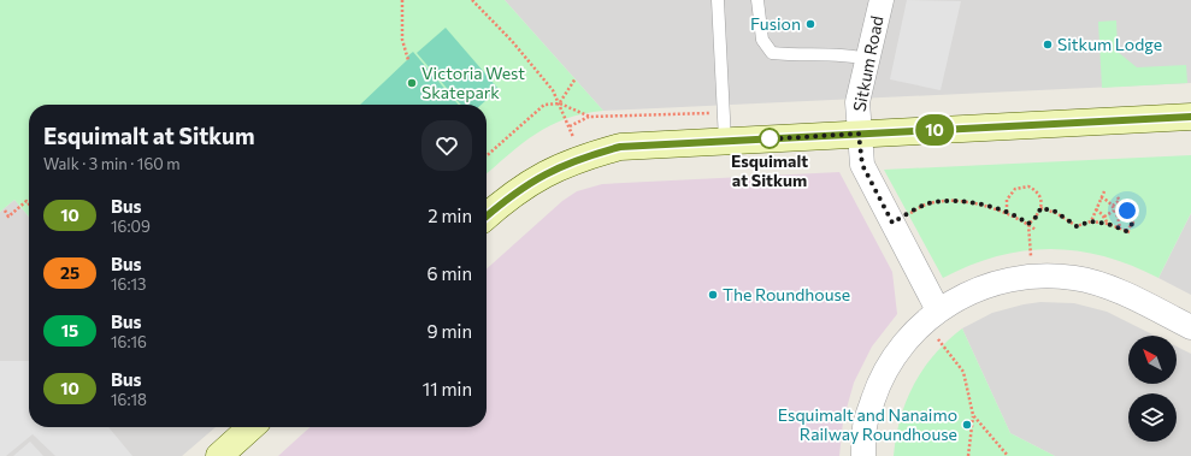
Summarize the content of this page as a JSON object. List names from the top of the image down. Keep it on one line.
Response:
{"streets":{"street":["Sitkum Road"]},"places":["Fusion","Sitkum Lodge","Victoria West Skatepark","Esquimalt at Sitkum","The Roundhouse","Esquimalt and Nanaimo Railway Roundhouse"],"lines":["bus line 10"],"north":"top left","page":{"on_map":"10","heading":["Esquimalt at Sitkum","Walk · 3 min · 160 m"],"list":[{"mark":"10","name":"Bus","note":"16:09","value":"2 min"},{"mark":"25","name":"Bus","note":"16:13","value":"6 min"},{"mark":"15","name":"Bus","note":"16:16","value":"9 min"},{"mark":"10","name":"Bus","note":"16:18","value":"11 min"}]}}
